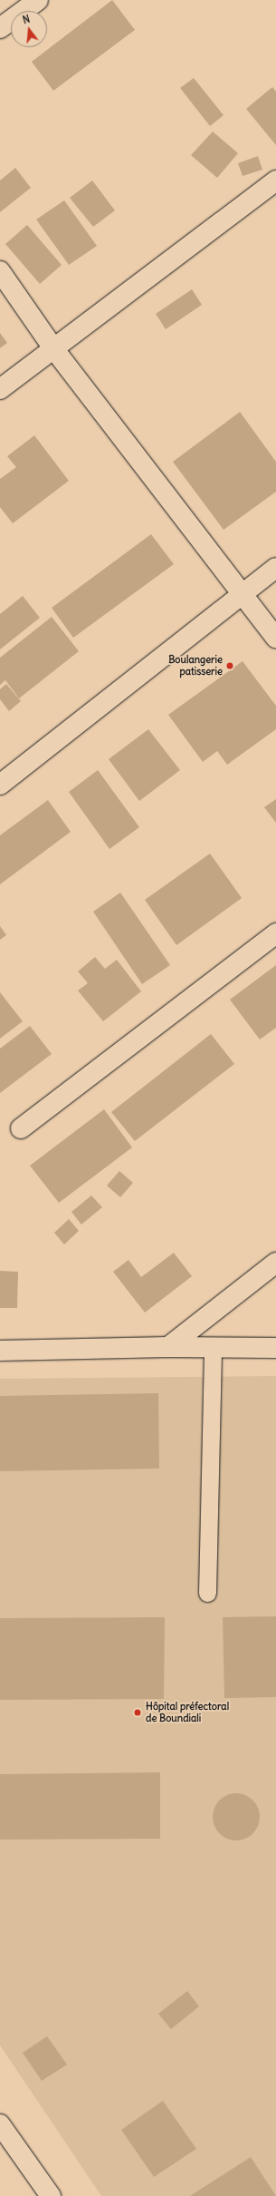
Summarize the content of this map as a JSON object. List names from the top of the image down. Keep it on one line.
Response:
{"places":["Boulangerie patisserie","Hôpital préfectoral de Boundiali"],"north":"top"}
